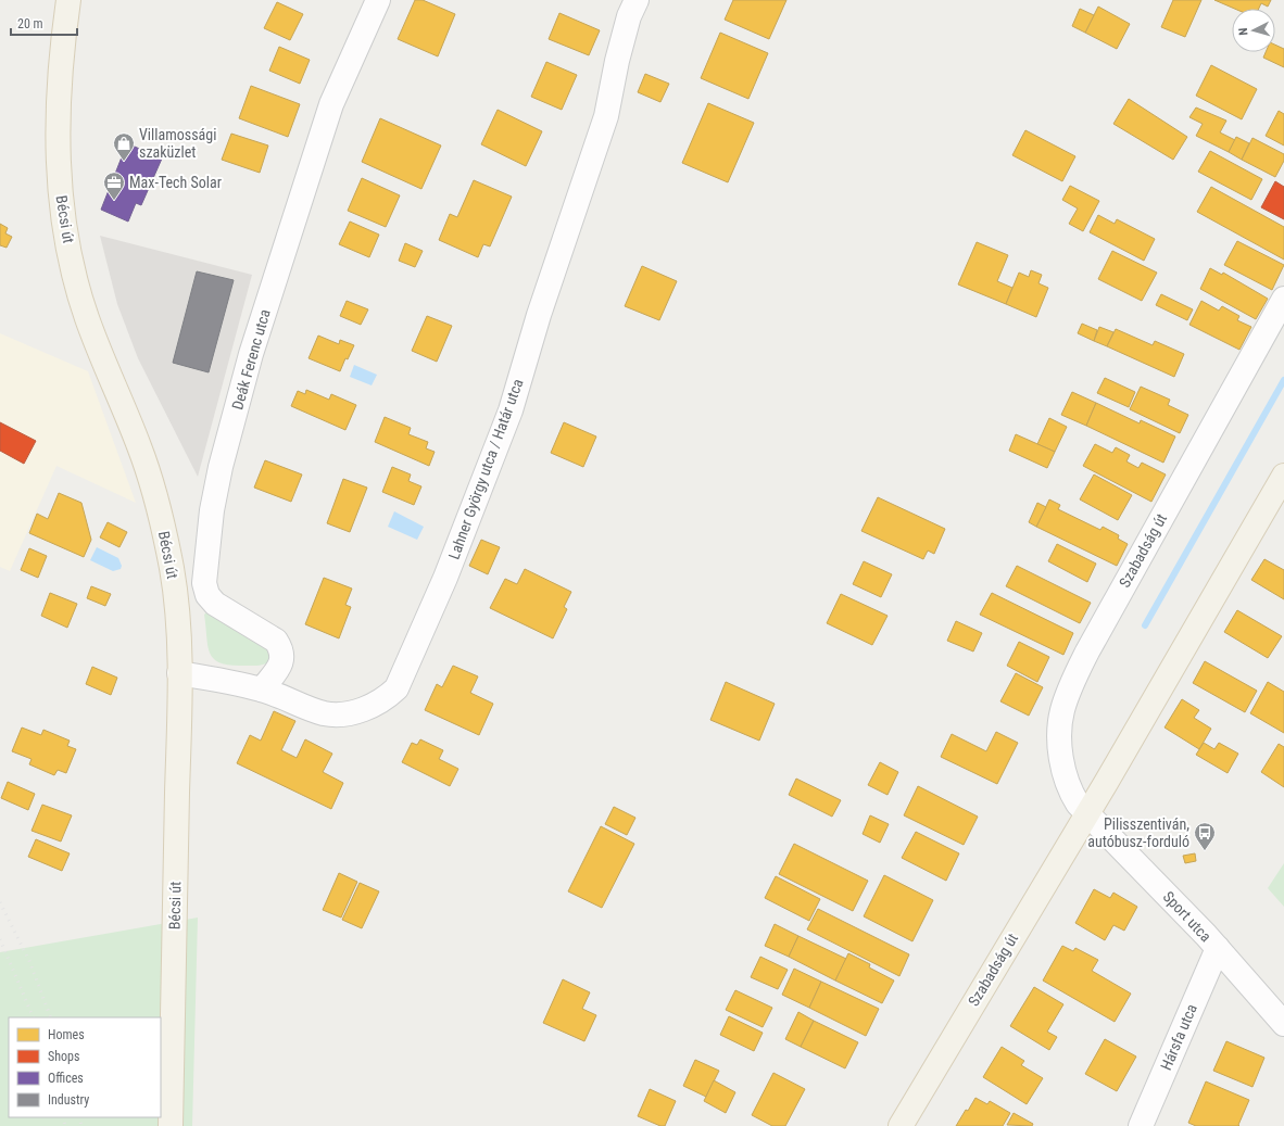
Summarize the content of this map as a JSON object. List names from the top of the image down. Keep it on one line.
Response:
{"streets":{"main road":["Bécsi út","Szabadság út"],"street":["Deák Ferenc utca","Lahner György utca / Határ utca","Sport utca","Hársfa utca"]},"crossings":[["Bécsi út","Lahner György utca / Határ utca"],["Deák Ferenc utca","Lahner György utca / Határ utca"],["Szabadság út","Sport utca"],["Sport utca","Hársfa utca"]],"places":{"shop":["Villamossági szaküzlet"],"office":["Max-Tech Solar"],"bus stop":["Pilisszentiván, autóbusz-forduló"]},"legend":["Homes","Shops","Offices","Industry"],"scale_bar":"20 m","north":"left"}
